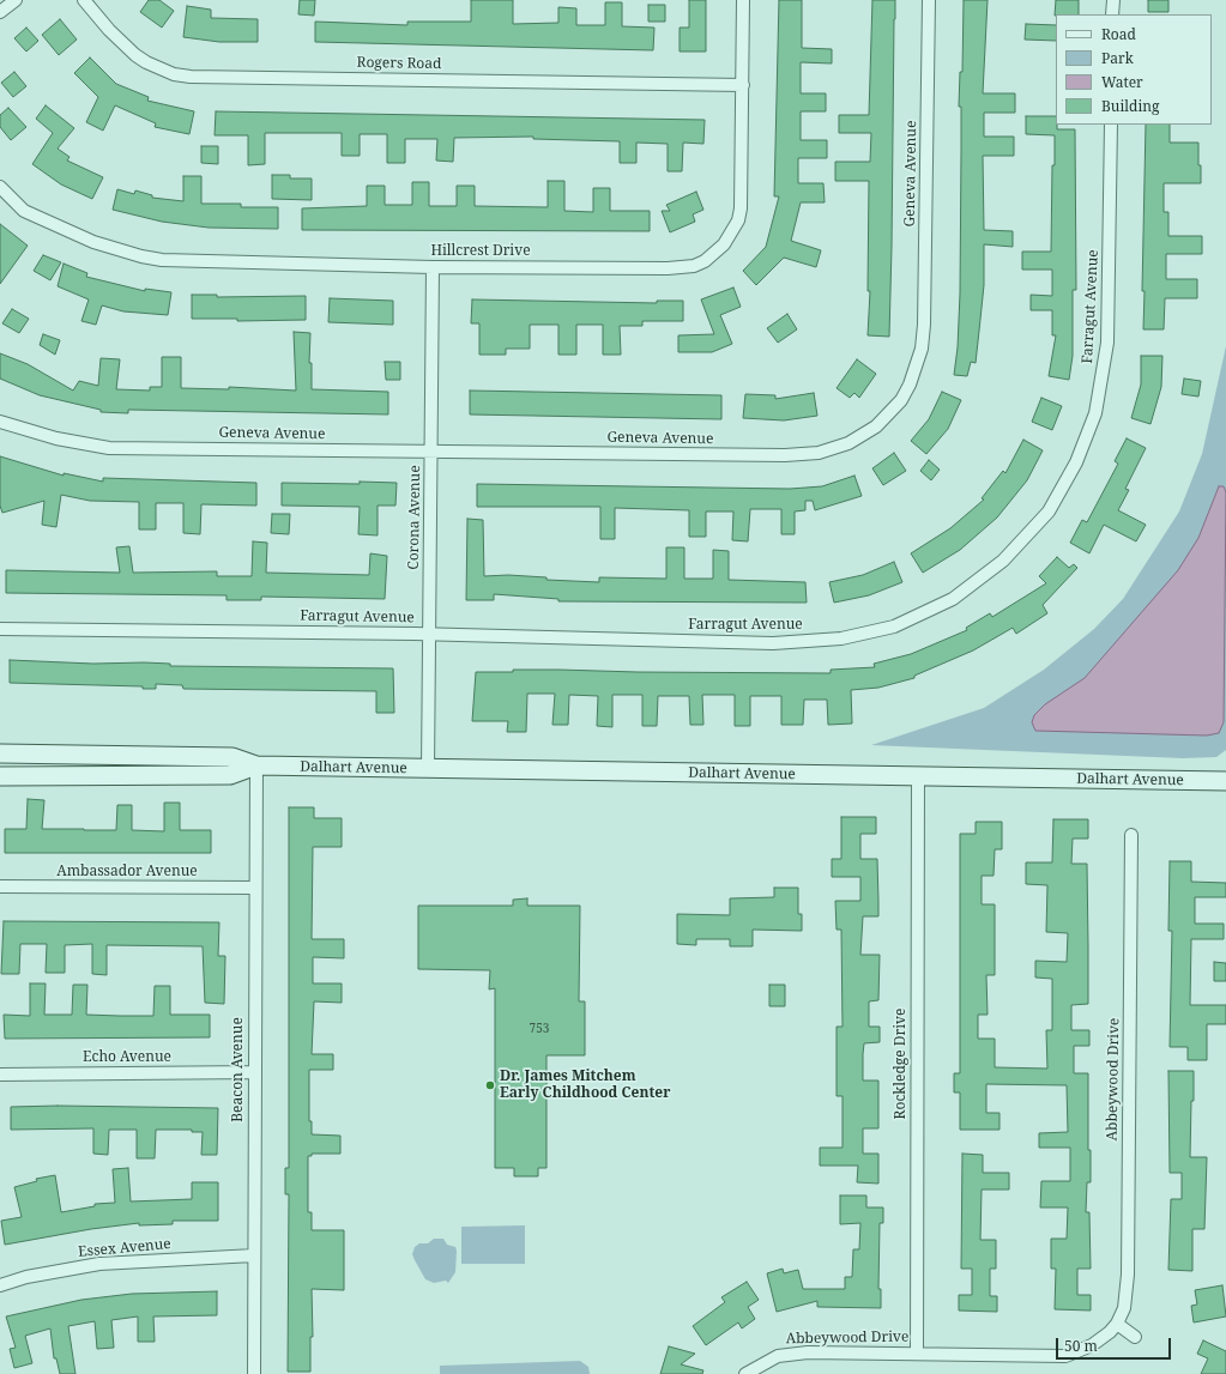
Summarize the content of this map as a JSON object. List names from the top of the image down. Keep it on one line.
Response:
{"streets":{"main road":["Dalhart Avenue"],"street":["Rogers Road","Geneva Avenue","Hillcrest Drive","Farragut Avenue","Corona Avenue","Ambassador Avenue","Echo Avenue","Rockledge Drive","Beacon Avenue","Abbeywood Drive","Essex Avenue"]},"crossings":[["Rogers Road","Hillcrest Drive"],["Geneva Avenue","Corona Avenue"],["Hillcrest Drive","Corona Avenue"],["Farragut Avenue","Corona Avenue"],["Corona Avenue","Dalhart Avenue"],["Dalhart Avenue","Rockledge Drive"],["Dalhart Avenue","Beacon Avenue"],["Ambassador Avenue","Beacon Avenue"],["Echo Avenue","Beacon Avenue"],["Rockledge Drive","Abbeywood Drive"],["Beacon Avenue","Essex Avenue"]],"places":["Dr. James Mitchem Early Childhood Center"],"house_numbers":["753"],"legend":["Road","Park","Water","Building"],"scale_bar":"50 m"}
